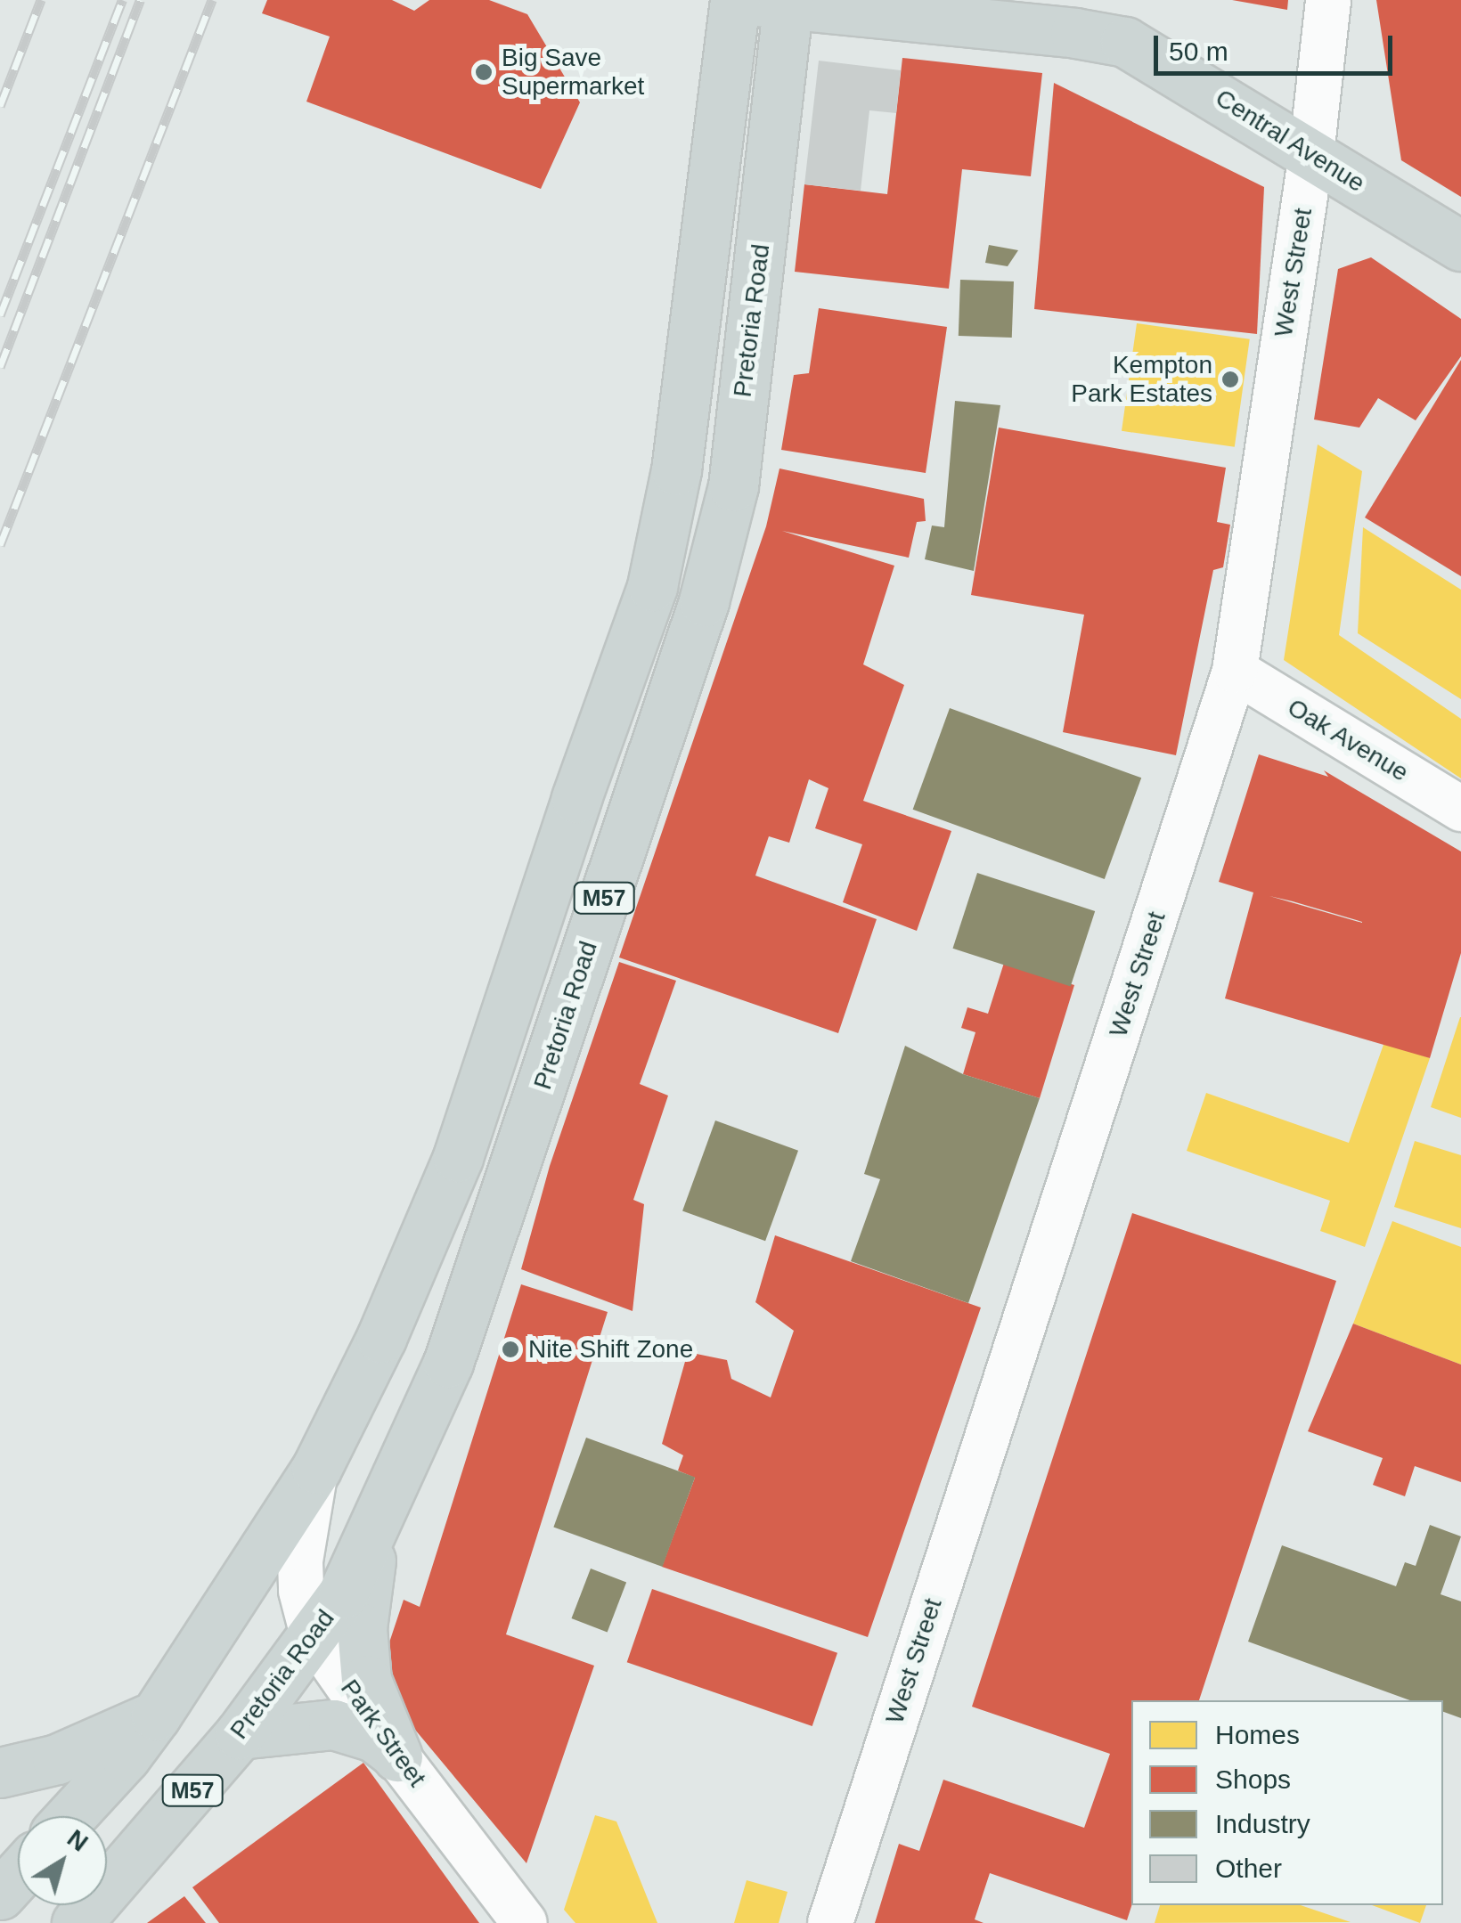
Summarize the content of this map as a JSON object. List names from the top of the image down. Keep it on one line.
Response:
{"streets":{"main road":["Central Avenue","Pretoria Road","M57"],"street":["West Street","Oak Avenue","Park Street"]},"crossings":[["Central Avenue","West Street"],["Central Avenue","Pretoria Road"],["West Street","Oak Avenue"],["Pretoria Road","Park Street"],["M57","Park Street"]],"places":["Big Save Supermarket","Kempton Park Estates","Nite Shift Zone"],"legend":["Homes","Shops","Industry","Other"],"scale_bar":"50 m","north":"top right"}
